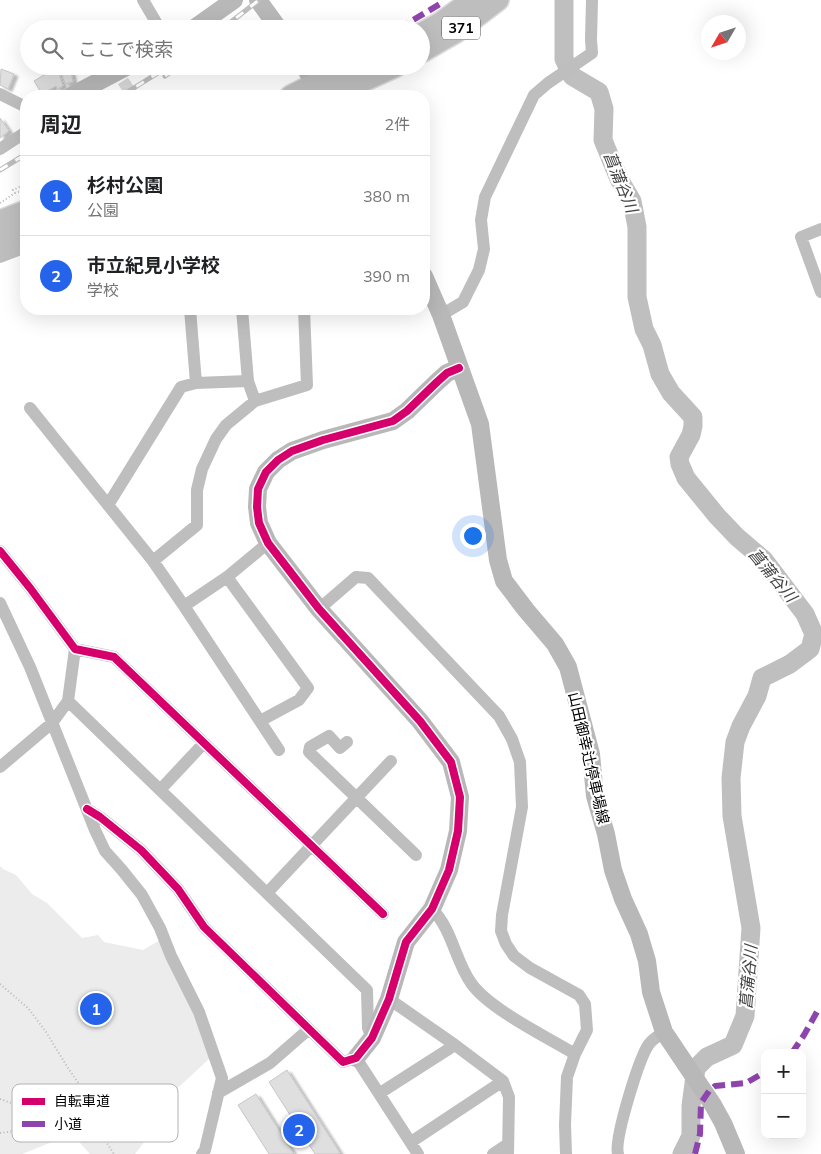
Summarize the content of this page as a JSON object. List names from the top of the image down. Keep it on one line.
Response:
{"streets":{"highway":["371"],"main road":["山田御幸辻停車場線"]},"water":["菖蒲谷川"],"legend":["自転車道","小道"],"north":"bottom left","page":{"search":"ここで検索","heading":["周辺","2件"],"list":[{"mark":"1","name":"杉村公園","note":"公園","value":"380 m"},{"mark":"2","name":"市立紀見小学校","note":"学校","value":"390 m"}],"pins":["1","2"],"map_buttons":["+","−"]}}
